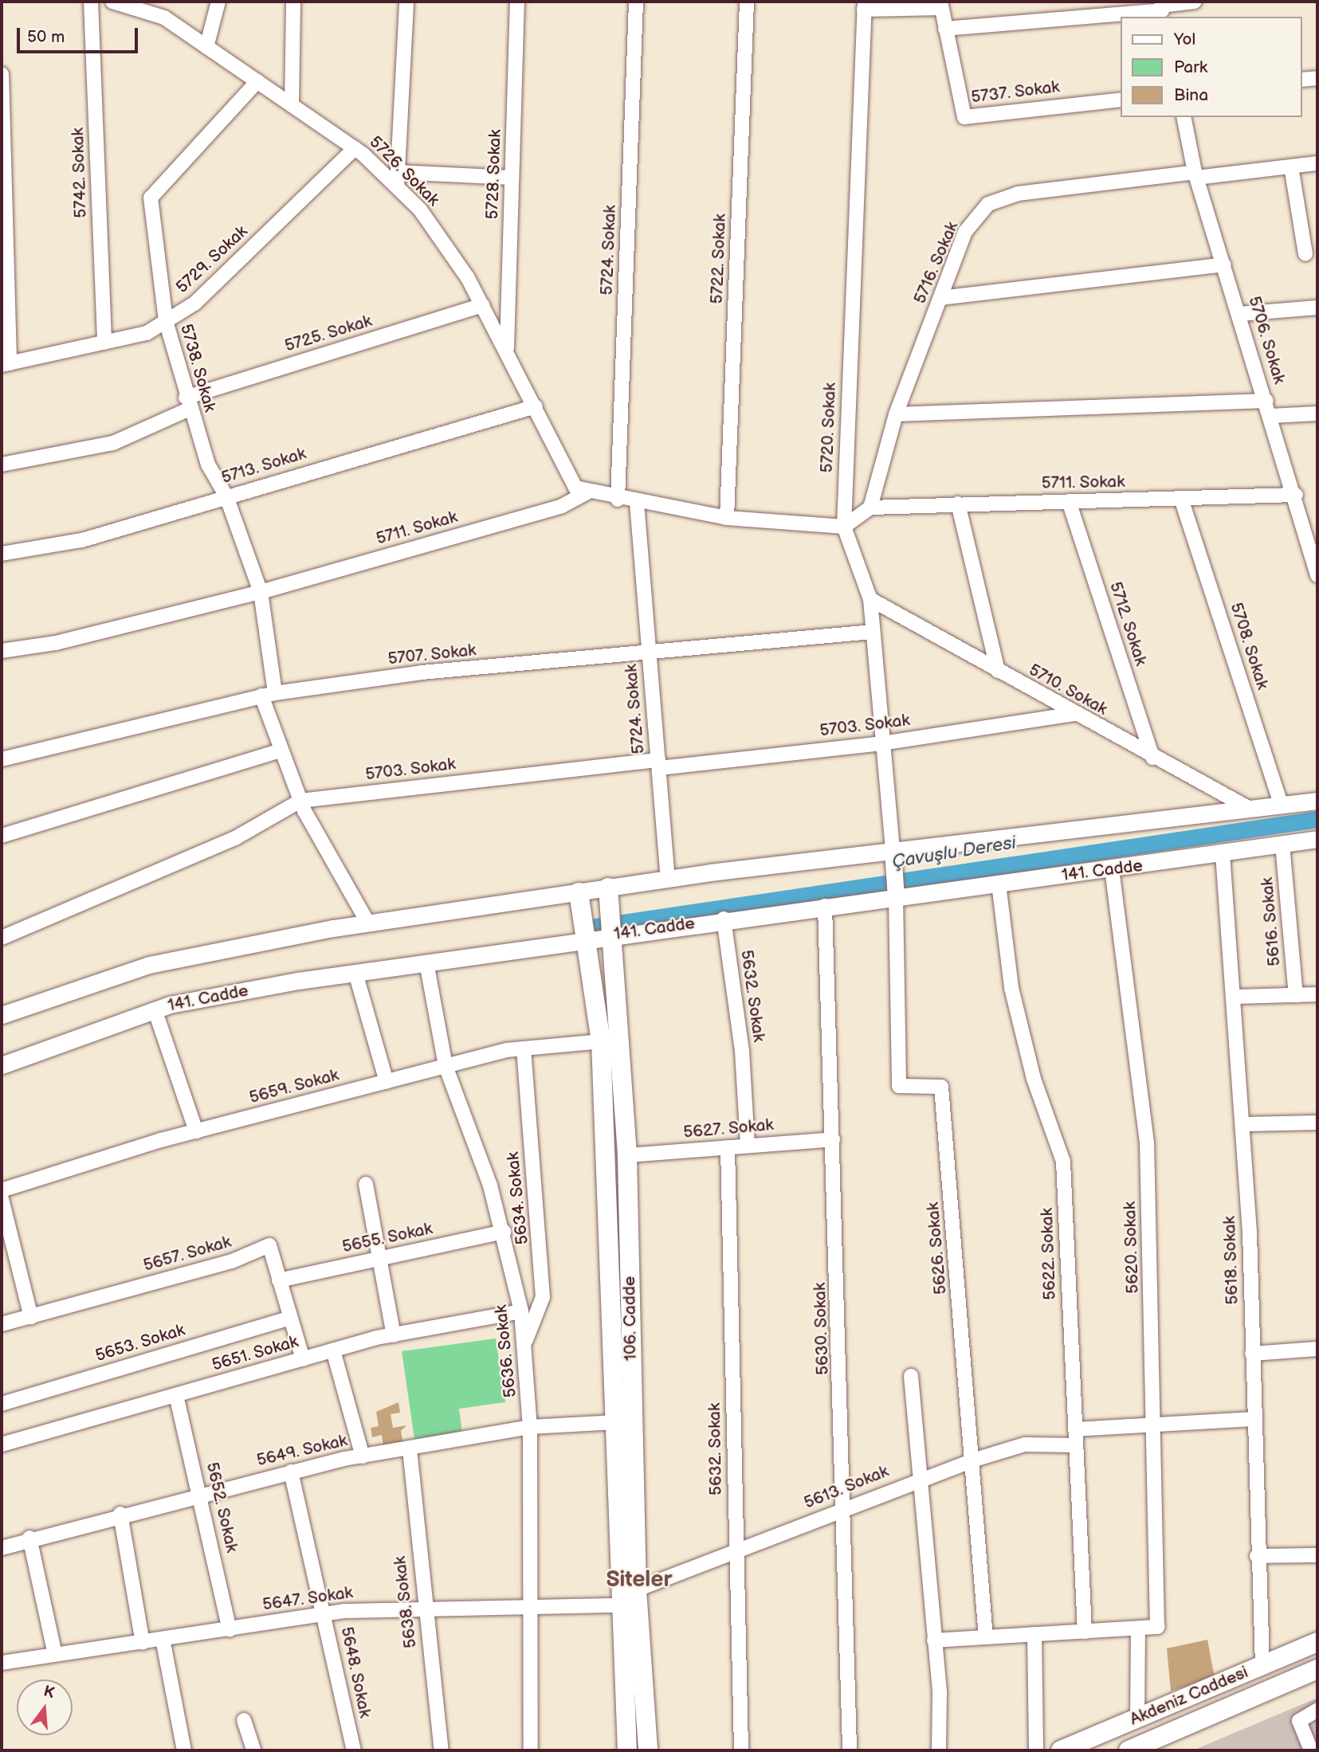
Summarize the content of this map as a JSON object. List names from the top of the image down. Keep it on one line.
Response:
{"streets":{"main road":["106. Cadde","Akdeniz Caddesi"],"street":["5737. Sokak","5726. Sokak","5742. Sokak","5728. Sokak","5724. Sokak","5722. Sokak","5729. Sokak","5716. Sokak","5725. Sokak","5706. Sokak","5738. Sokak","5720. Sokak","5713. Sokak","5711. Sokak","5712. Sokak","5708. Sokak","5707. Sokak","5710. Sokak","5703. Sokak","141. Cadde","5616. Sokak","5632. Sokak","5659. Sokak","5627. Sokak","5634. Sokak","5655. Sokak","5620. Sokak","5626. Sokak","5657. Sokak","5622. Sokak","5618. Sokak","5630. Sokak","5653. Sokak","5636. Sokak","5651. Sokak","5649. Sokak","5613. Sokak","5652. Sokak","5647. Sokak","5638. Sokak","5648. Sokak"]},"crossings":[["5726. Sokak","5728. Sokak"],["5726. Sokak","5729. Sokak"],["5726. Sokak","5725. Sokak"],["5726. Sokak","5738. Sokak"],["5726. Sokak","5713. Sokak"],["5726. Sokak","5711. Sokak"],["5742. Sokak","5729. Sokak"],["5724. Sokak","5707. Sokak"],["5724. Sokak","5703. Sokak"],["5729. Sokak","5738. Sokak"],["5716. Sokak","5706. Sokak"],["5716. Sokak","5711. Sokak"],["5725. Sokak","5738. Sokak"],["5706. Sokak","5711. Sokak"],["5738. Sokak","5713. Sokak"],["5738. Sokak","5711. Sokak"],["5738. Sokak","5707. Sokak"],["5738. Sokak","5703. Sokak"],["5720. Sokak","5707. Sokak"],["5720. Sokak","5710. Sokak"],["5720. Sokak","5703. Sokak"],["5711. Sokak","5712. Sokak"],["5711. Sokak","5708. Sokak"],["5712. Sokak","5710. Sokak"],["5710. Sokak","5703. Sokak"],["141. Cadde","5616. Sokak"],["141. Cadde","5632. Sokak"],["141. Cadde","5620. Sokak"],["141. Cadde","5626. Sokak"],["141. Cadde","5622. Sokak"],["141. Cadde","5618. Sokak"],["141. Cadde","106. Cadde"],["141. Cadde","5630. Sokak"],["141. Cadde","5636. Sokak"],["5632. Sokak","5627. Sokak"],["5632. Sokak","5613. Sokak"],["5659. Sokak","5634. Sokak"],["5659. Sokak","106. Cadde"],["5659. Sokak","5636. Sokak"],["5627. Sokak","106. Cadde"],["5627. Sokak","5630. Sokak"],["5634. Sokak","5636. Sokak"],["5655. Sokak","5657. Sokak"],["5655. Sokak","5636. Sokak"],["5626. Sokak","5613. Sokak"],["5657. Sokak","5653. Sokak"],["5657. Sokak","5651. Sokak"],["5622. Sokak","5613. Sokak"],["5618. Sokak","Akdeniz Caddesi"],["106. Cadde","5649. Sokak"],["106. Cadde","5613. Sokak"],["106. Cadde","5647. Sokak"],["5630. Sokak","5613. Sokak"],["5636. Sokak","5651. Sokak"],["5636. Sokak","5649. Sokak"],["5636. Sokak","5647. Sokak"],["5651. Sokak","5652. Sokak"],["5649. Sokak","5652. Sokak"],["5649. Sokak","5638. Sokak"],["5649. Sokak","5648. Sokak"],["5652. Sokak","5647. Sokak"],["5647. Sokak","5638. Sokak"],["5647. Sokak","5648. Sokak"]],"districts":["Siteler"],"water":["Çavuşlu Deresi"],"legend":["Yol","Park","Bina"],"scale_bar":"50 m","north":"top"}
